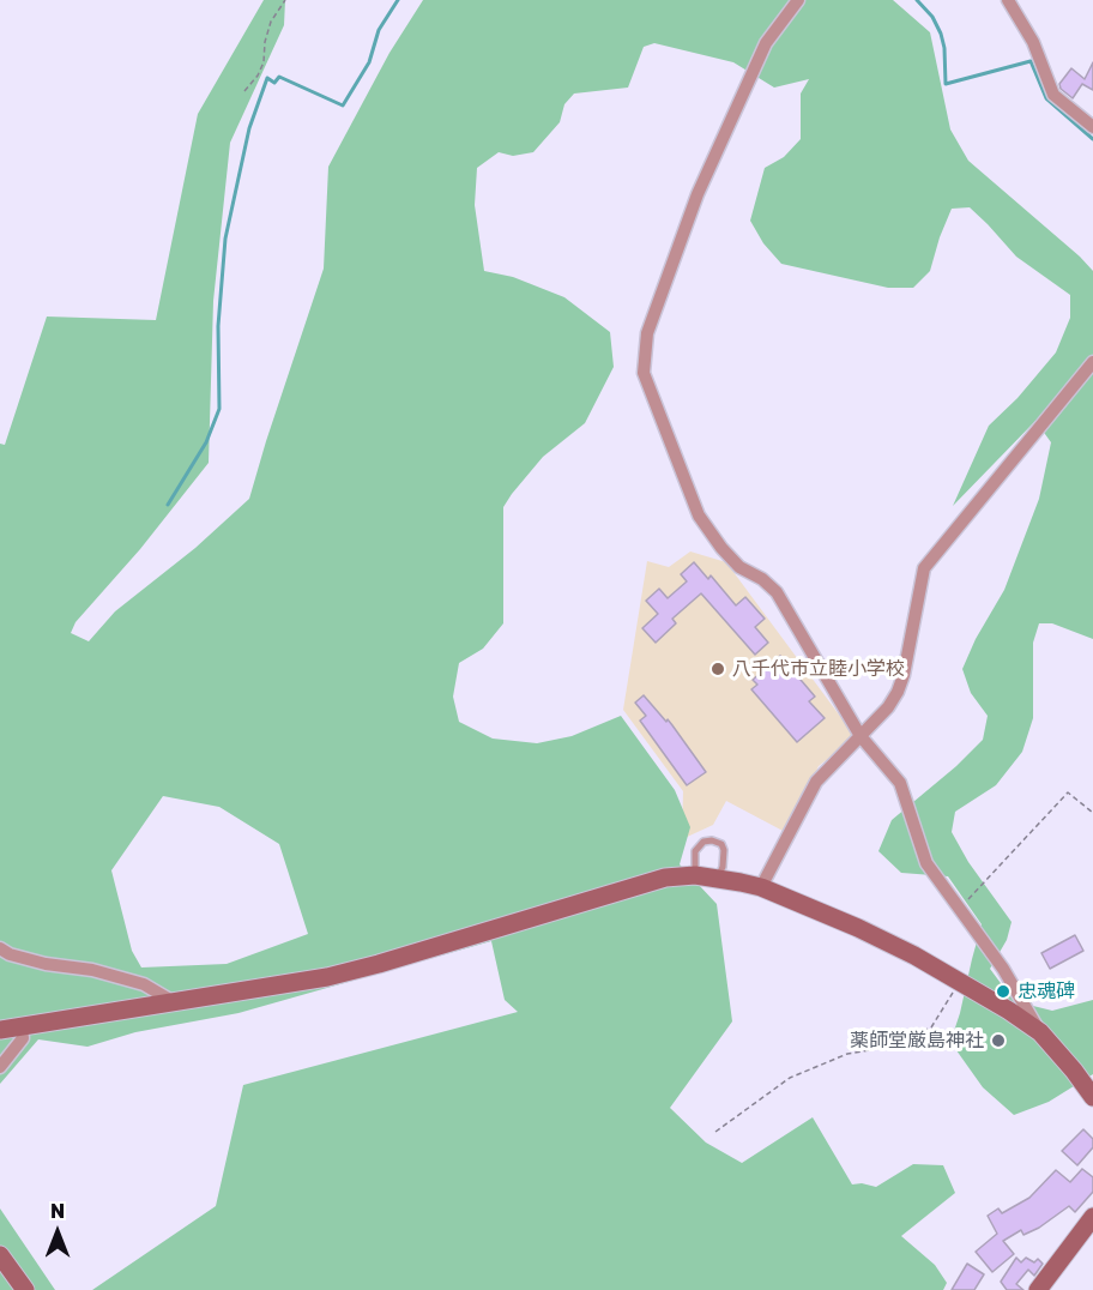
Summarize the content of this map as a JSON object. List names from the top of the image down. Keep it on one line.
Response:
{"places":["八千代市立睦小学校","忠魂碑","薬師堂厳島神社"],"north":"top"}
